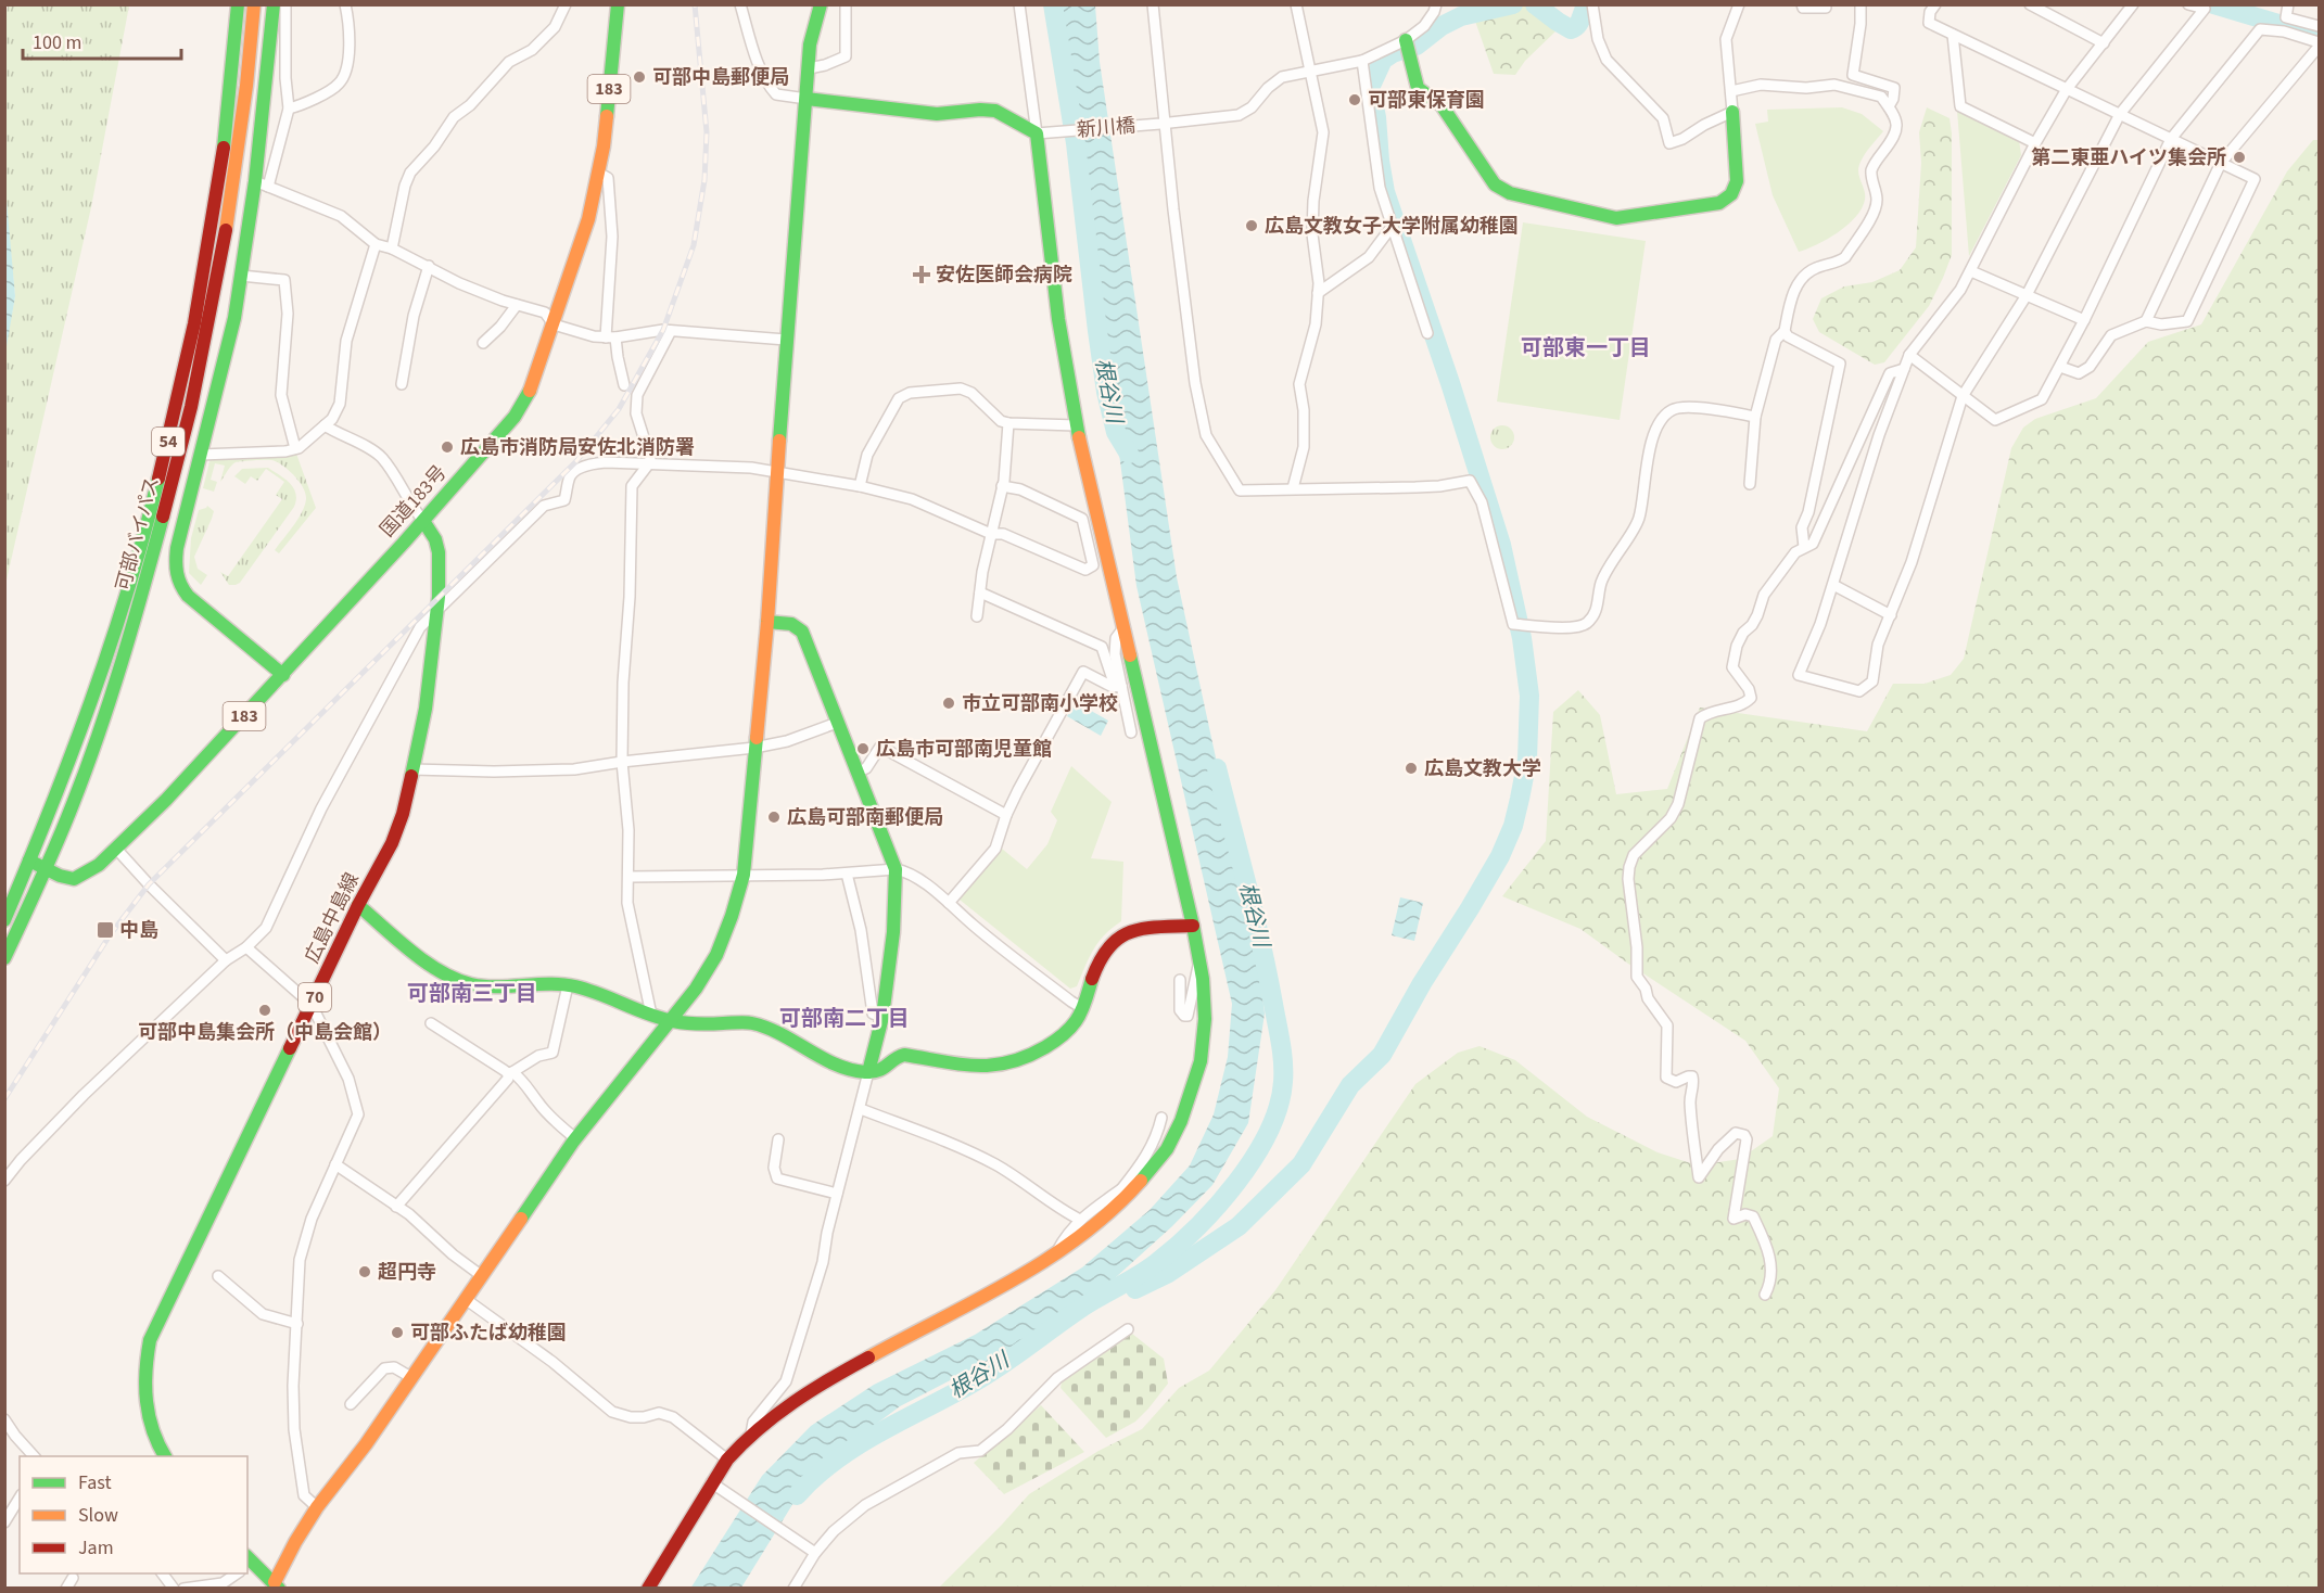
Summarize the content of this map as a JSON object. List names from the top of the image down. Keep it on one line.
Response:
{"streets":{"main road":["183","54","国道183号","可部バイパス","広島中島線","70"],"street":["新川橋"]},"crossings":[["54","国道183号"],["54","可部バイパス"],["国道183号","可部バイパス"],["国道183号","広島中島線"]],"districts":["可部東一丁目","可部南三丁目","可部南二丁目"],"water":["根谷川"],"places":{"other":["可部中島郵便局","可部東保育園","第二東亜ハイツ集会所","広島文教女子大学附属幼稚園","広島市消防局安佐北消防署","市立可部南小学校","広島市可部南児童館","広島文教大学","広島可部南郵便局","可部中島集会所（中島会館）","超円寺","可部ふたば幼稚園"],"health":["安佐医師会病院"],"transit":["中島"]},"legend":["Fast","Slow","Jam"],"scale_bar":"100 m"}
